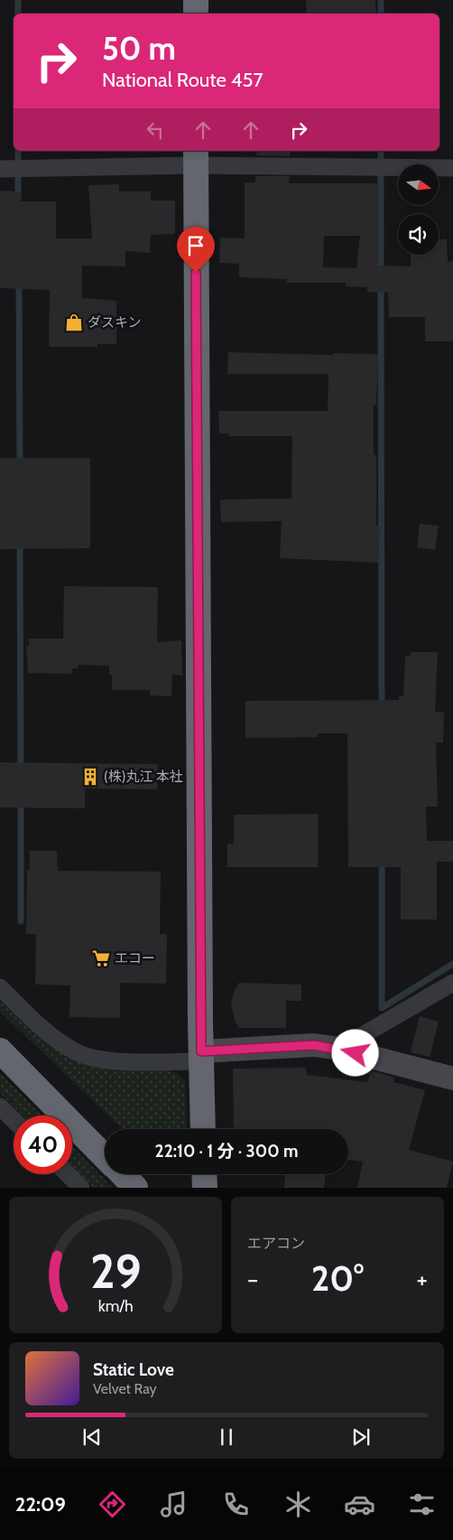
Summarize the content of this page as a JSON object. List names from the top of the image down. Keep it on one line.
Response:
{"places":{"shop":["ダスキン"],"building":["(株)丸江 本社"],"supermarket":["エコー"]},"north":"right","page":{"turn":["50 m","National Route 457"],"limit":"40","trip":"22:10 · 1 分 · 300 m","tile":"エアコン","heat":["−","20°","+"],"song":["Static Love","Velvet Ray"],"tabs":"22:09","gauge":["29","km/h"]}}
